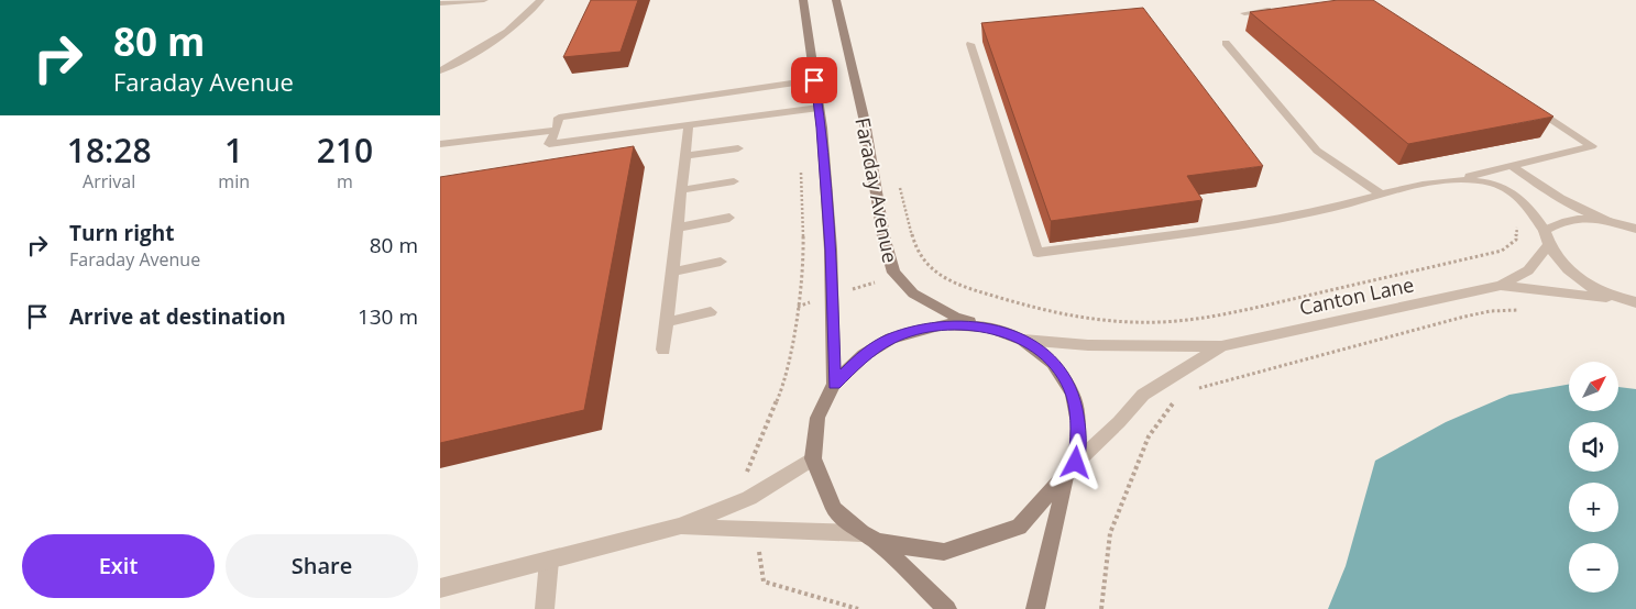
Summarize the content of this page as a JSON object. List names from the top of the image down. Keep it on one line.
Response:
{"streets":{"street":["Faraday Avenue","Canton Lane"]},"north":"top right","page":{"turn":["80 m","Faraday Avenue"],"eta":["18:28","Arrival","1","min","210","m"],"list":[{"name":"Turn right","note":"Faraday Avenue","value":"80 m"},{"name":"Arrive at destination","value":"130 m"}],"map_buttons":["+","−"],"buttons":["Exit","Share"]}}
